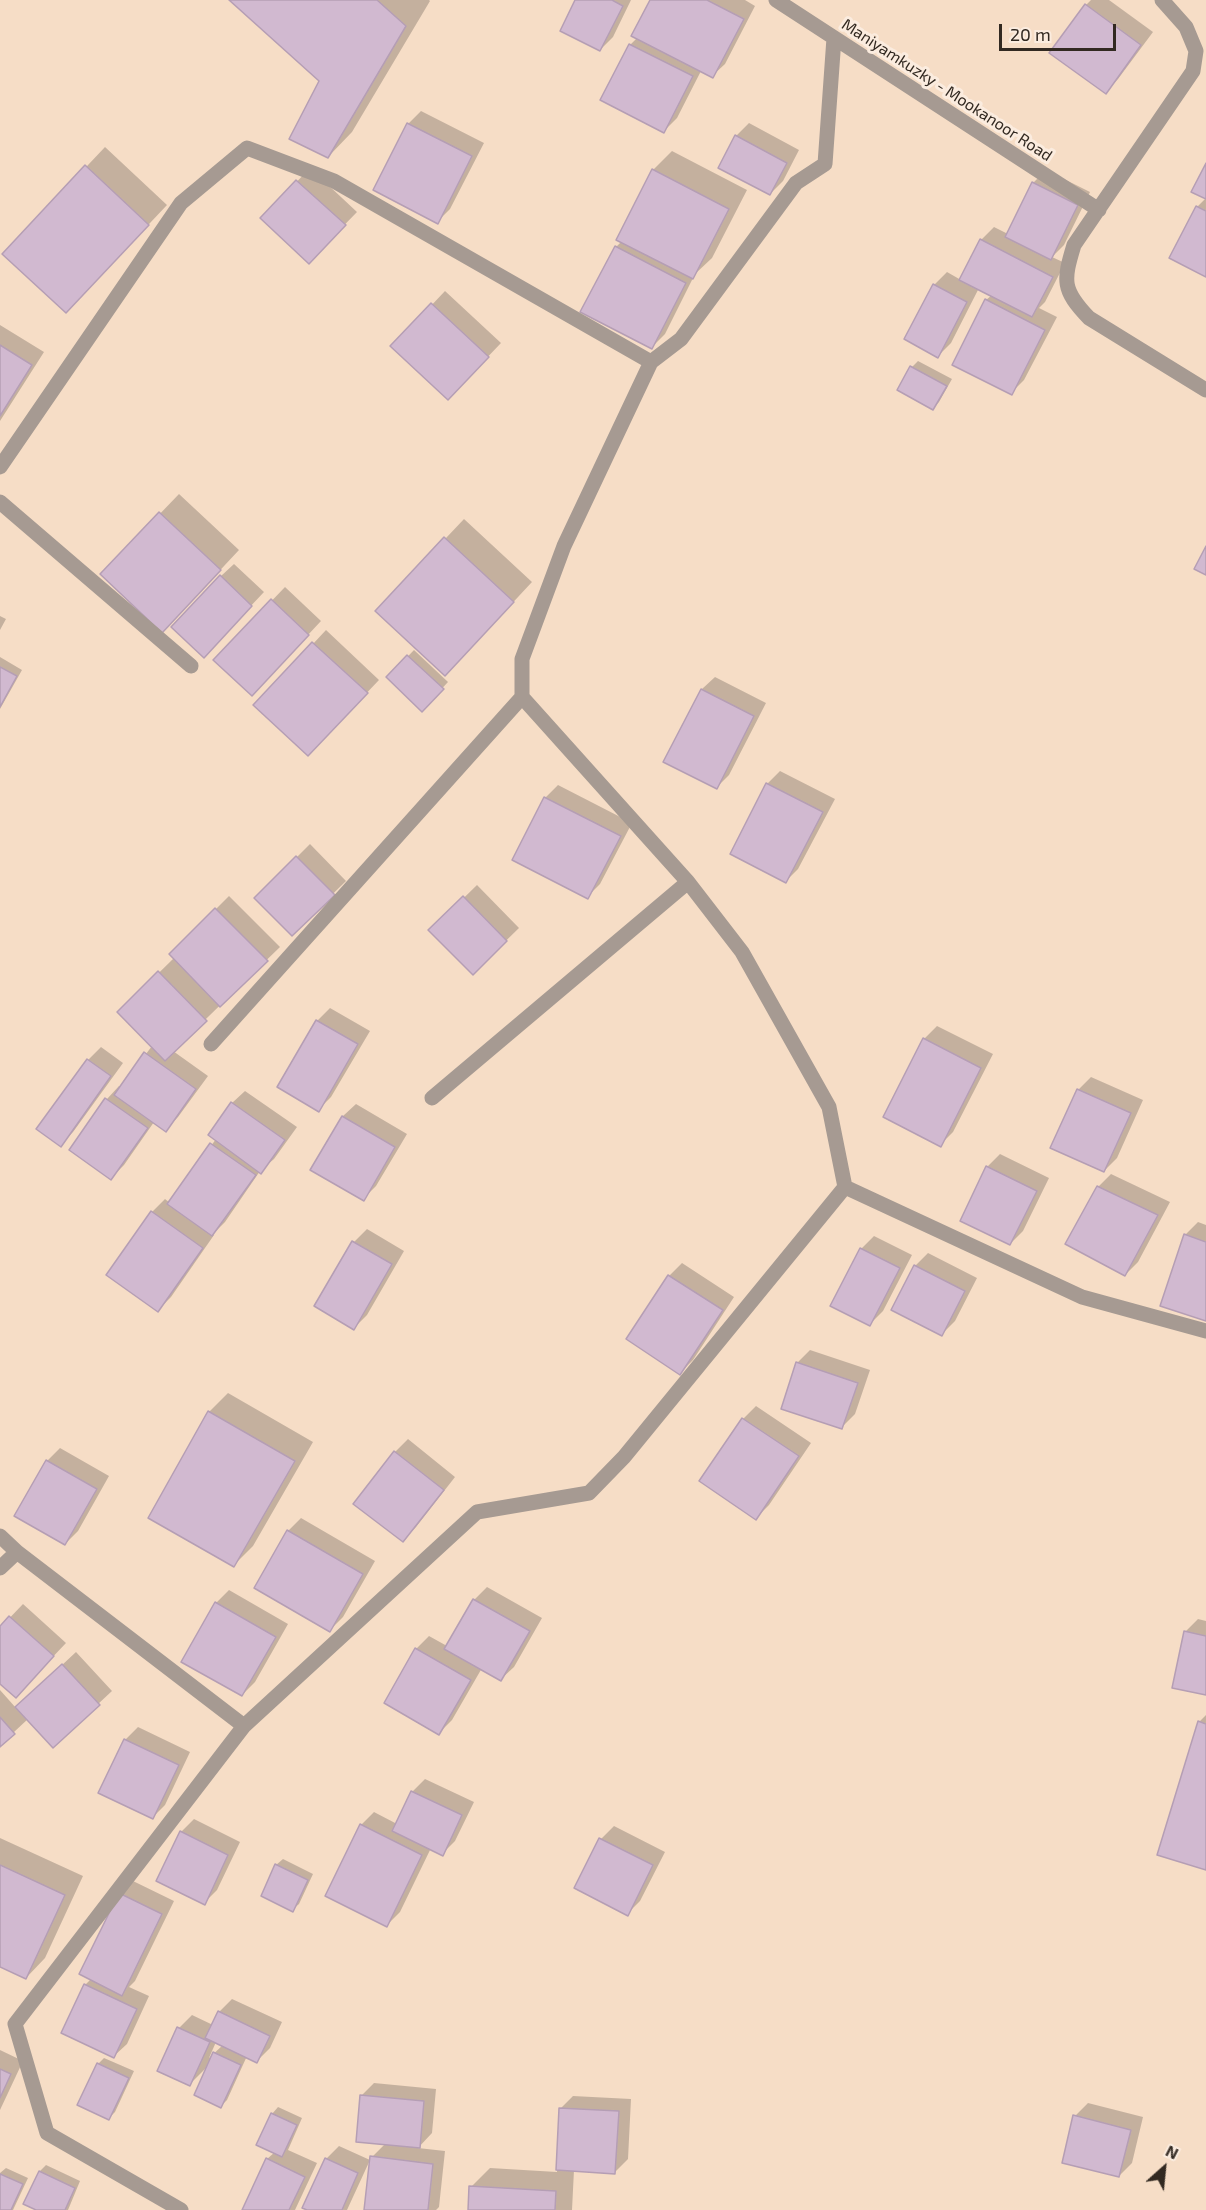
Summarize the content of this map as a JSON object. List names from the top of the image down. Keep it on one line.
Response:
{"streets":{"street":["Maniyamkuzky - Mookanoor Road"]},"scale_bar":"20 m","north":"top right"}
